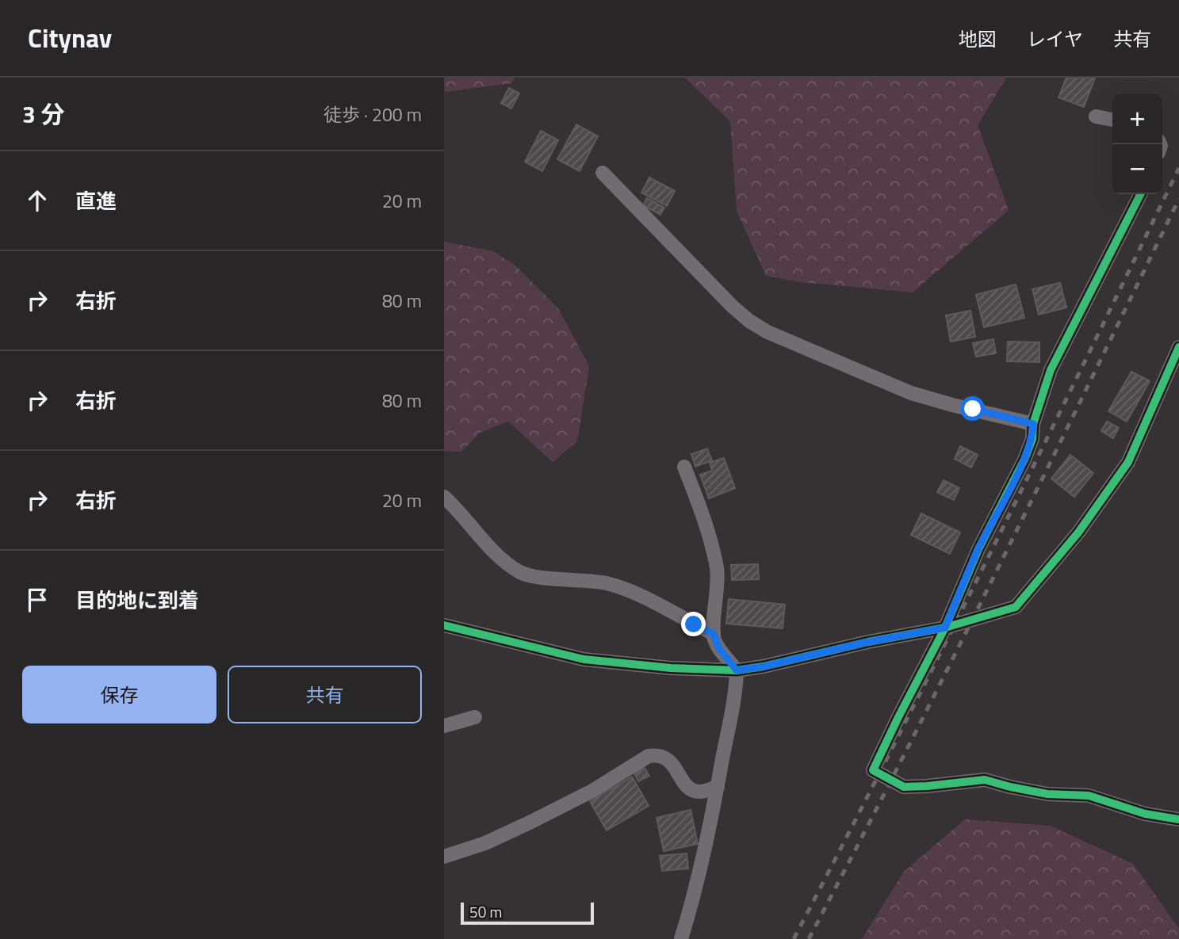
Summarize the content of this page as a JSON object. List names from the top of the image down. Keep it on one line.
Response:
{"scale_bar":"50 m","page":{"header":"Citynav","nav":["地図","レイヤ","共有"],"heading":["3 分","徒歩 · 200 m"],"map_buttons":["+","−"],"list":[["直進","20 m"],["右折","80 m"],["右折","80 m"],["右折","20 m"],"目的地に到着"],"buttons":["保存","共有"],"scale":"50 m"}}
